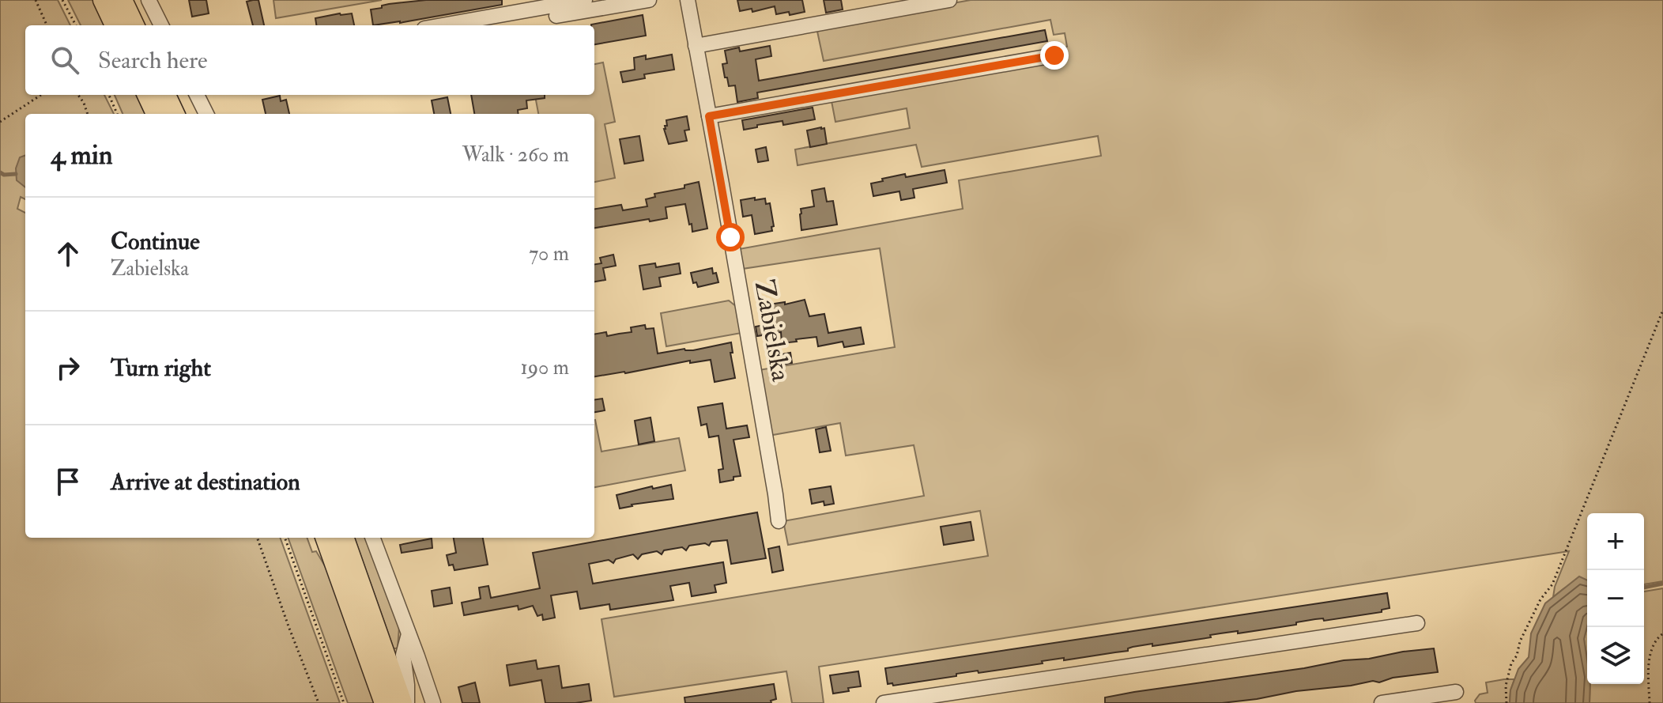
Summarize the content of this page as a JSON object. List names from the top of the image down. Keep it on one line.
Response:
{"streets":{"street":["Zabielska"]},"page":{"search":"Search here","heading":["4 min","Walk · 260 m"],"list":[["Continue","Zabielska","70 m"],["Turn right","190 m"],"Arrive at destination"],"map_buttons":["+","−"]}}
